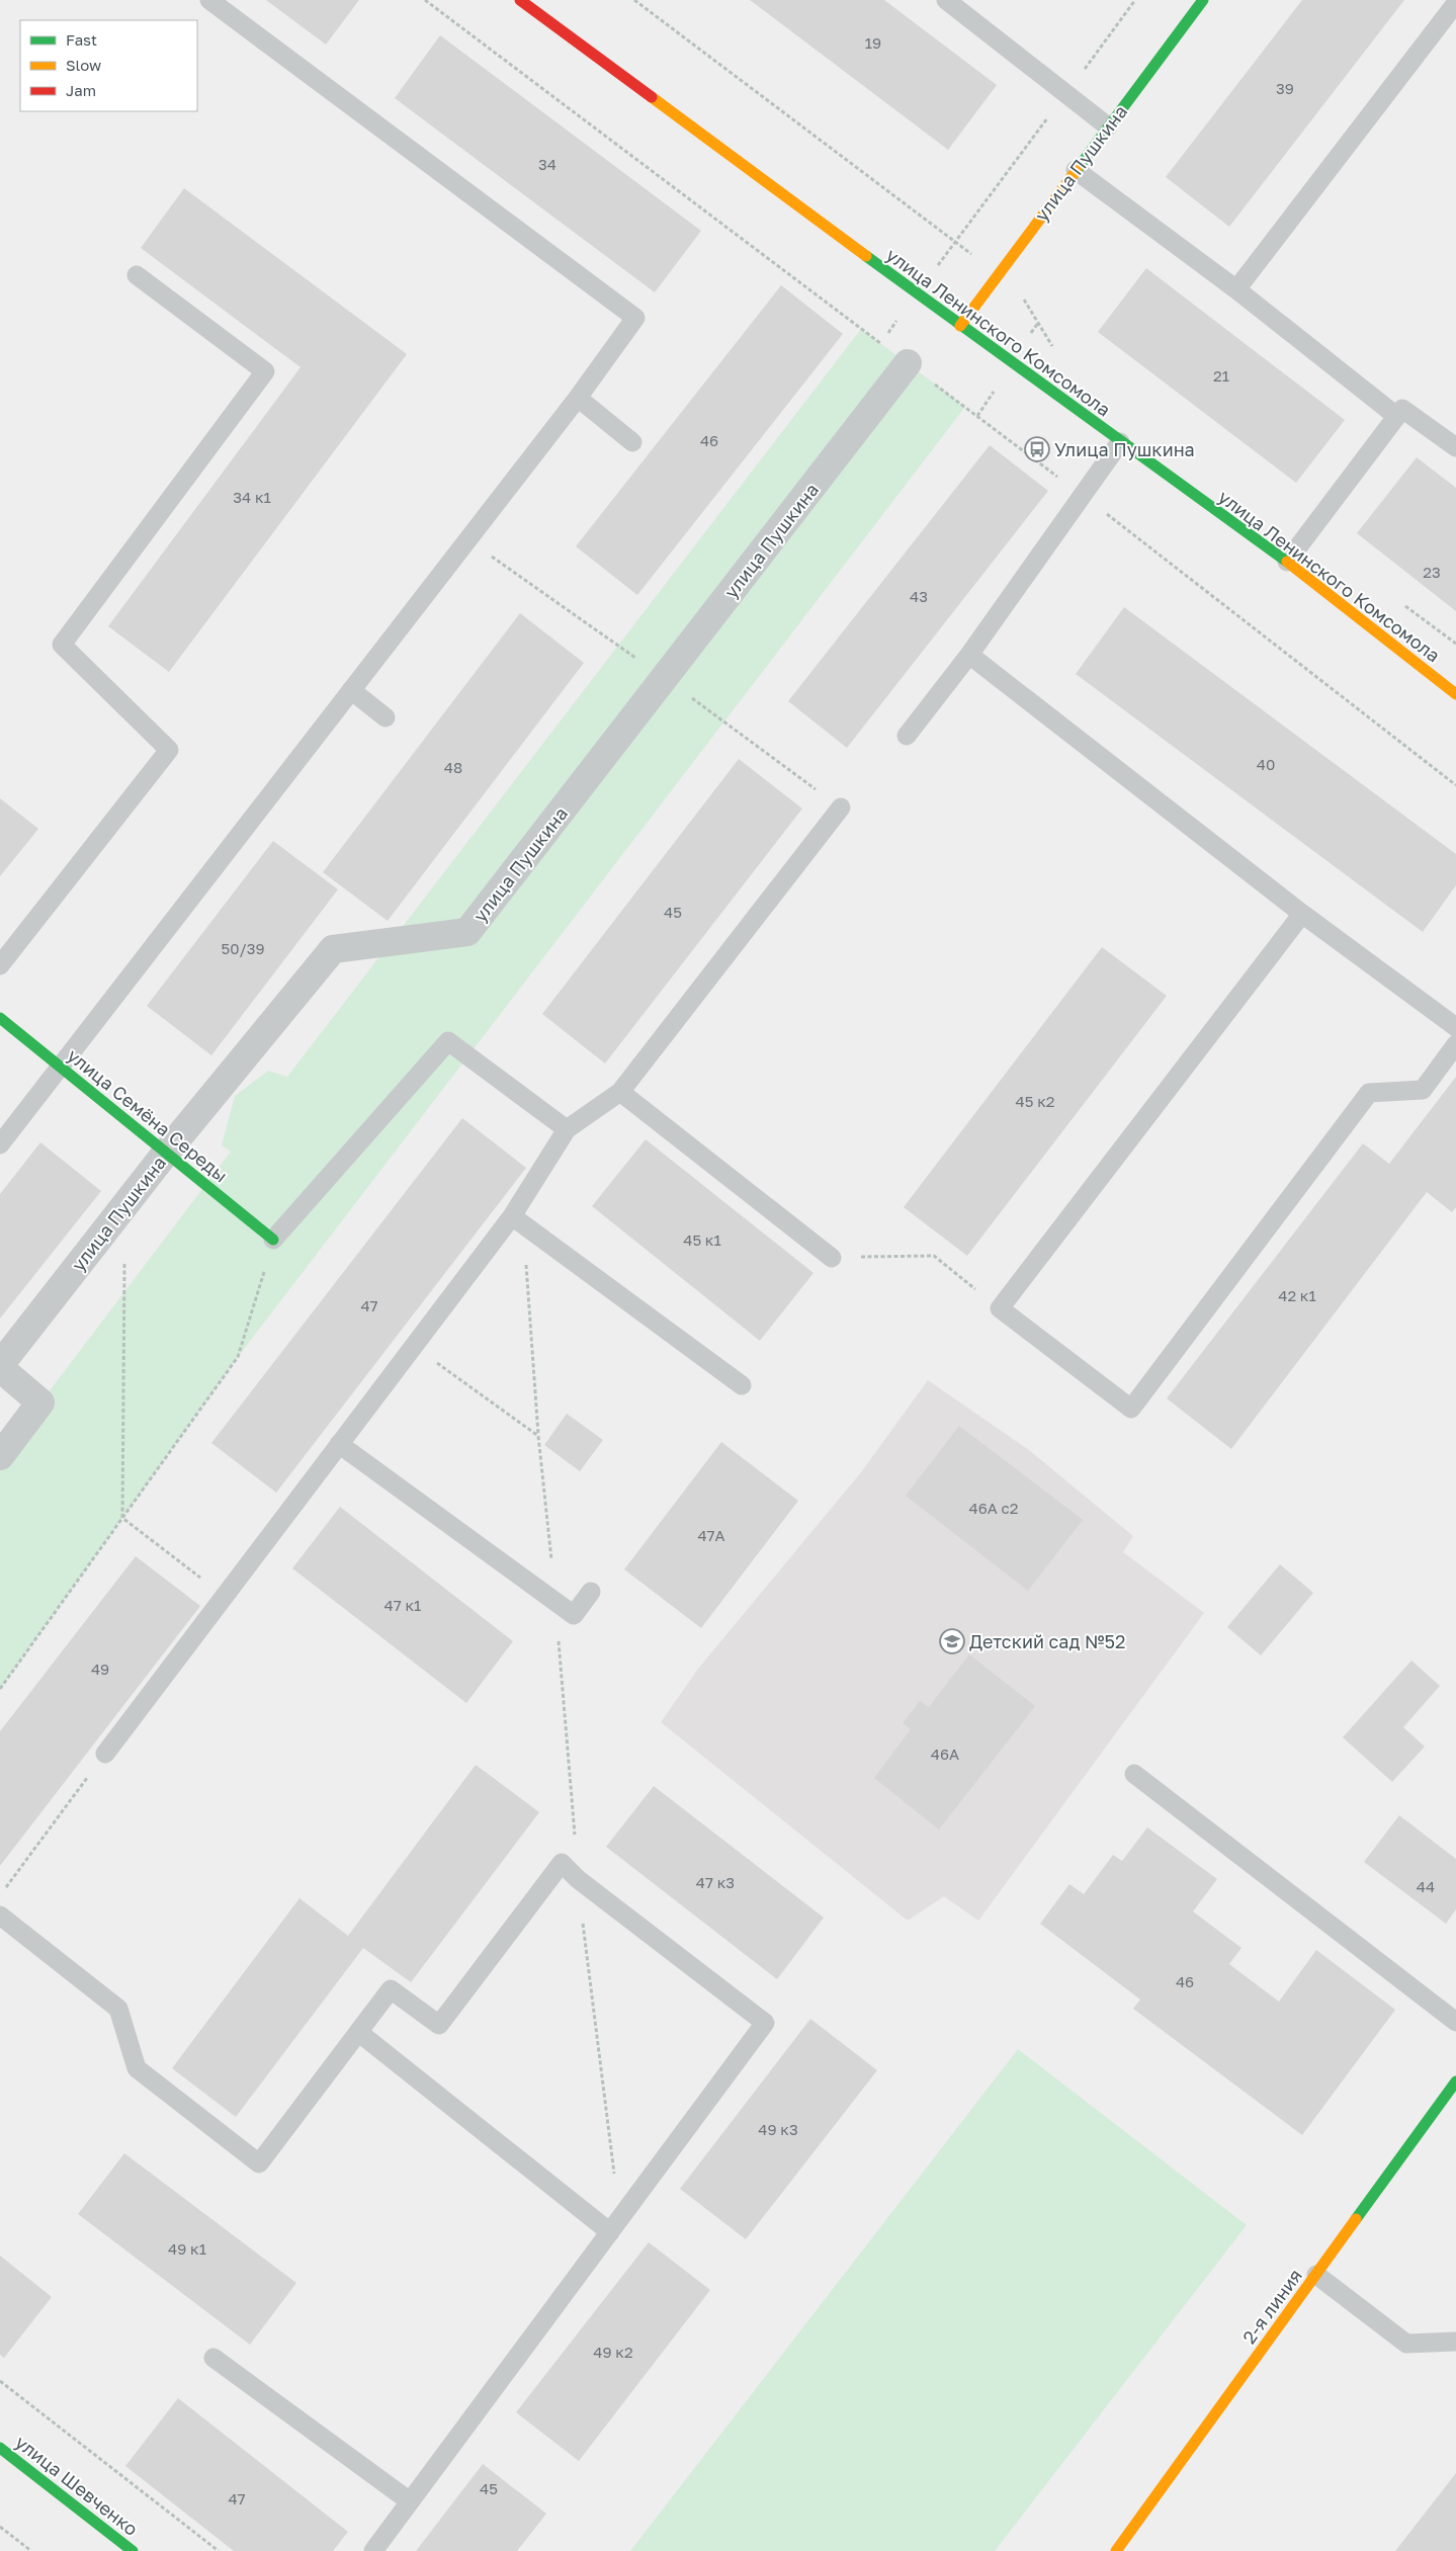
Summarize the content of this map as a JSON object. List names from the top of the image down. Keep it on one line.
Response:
{"streets":{"street":["улица Пушкина","улица Ленинского Комсомола","улица Семёна Середы","2-я линия","улица Шевченко"]},"crossings":[["улица Пушкина","улица Ленинского Комсомола"],["улица Пушкина","улица Семёна Середы"]],"places":{"bus stop":["Улица Пушкина"],"school or university":["Детский сад №52"]},"house_numbers":["19","39","34","21","46","34 к1","23","43","40","48","45","50/39","45 к2","45 к1","42 к1","47","46А с2","47А","47 к1","49","46А","47 к3","44","46","49 к3","49 к1","49 к2","45","47"],"legend":["Fast","Slow","Jam"]}
